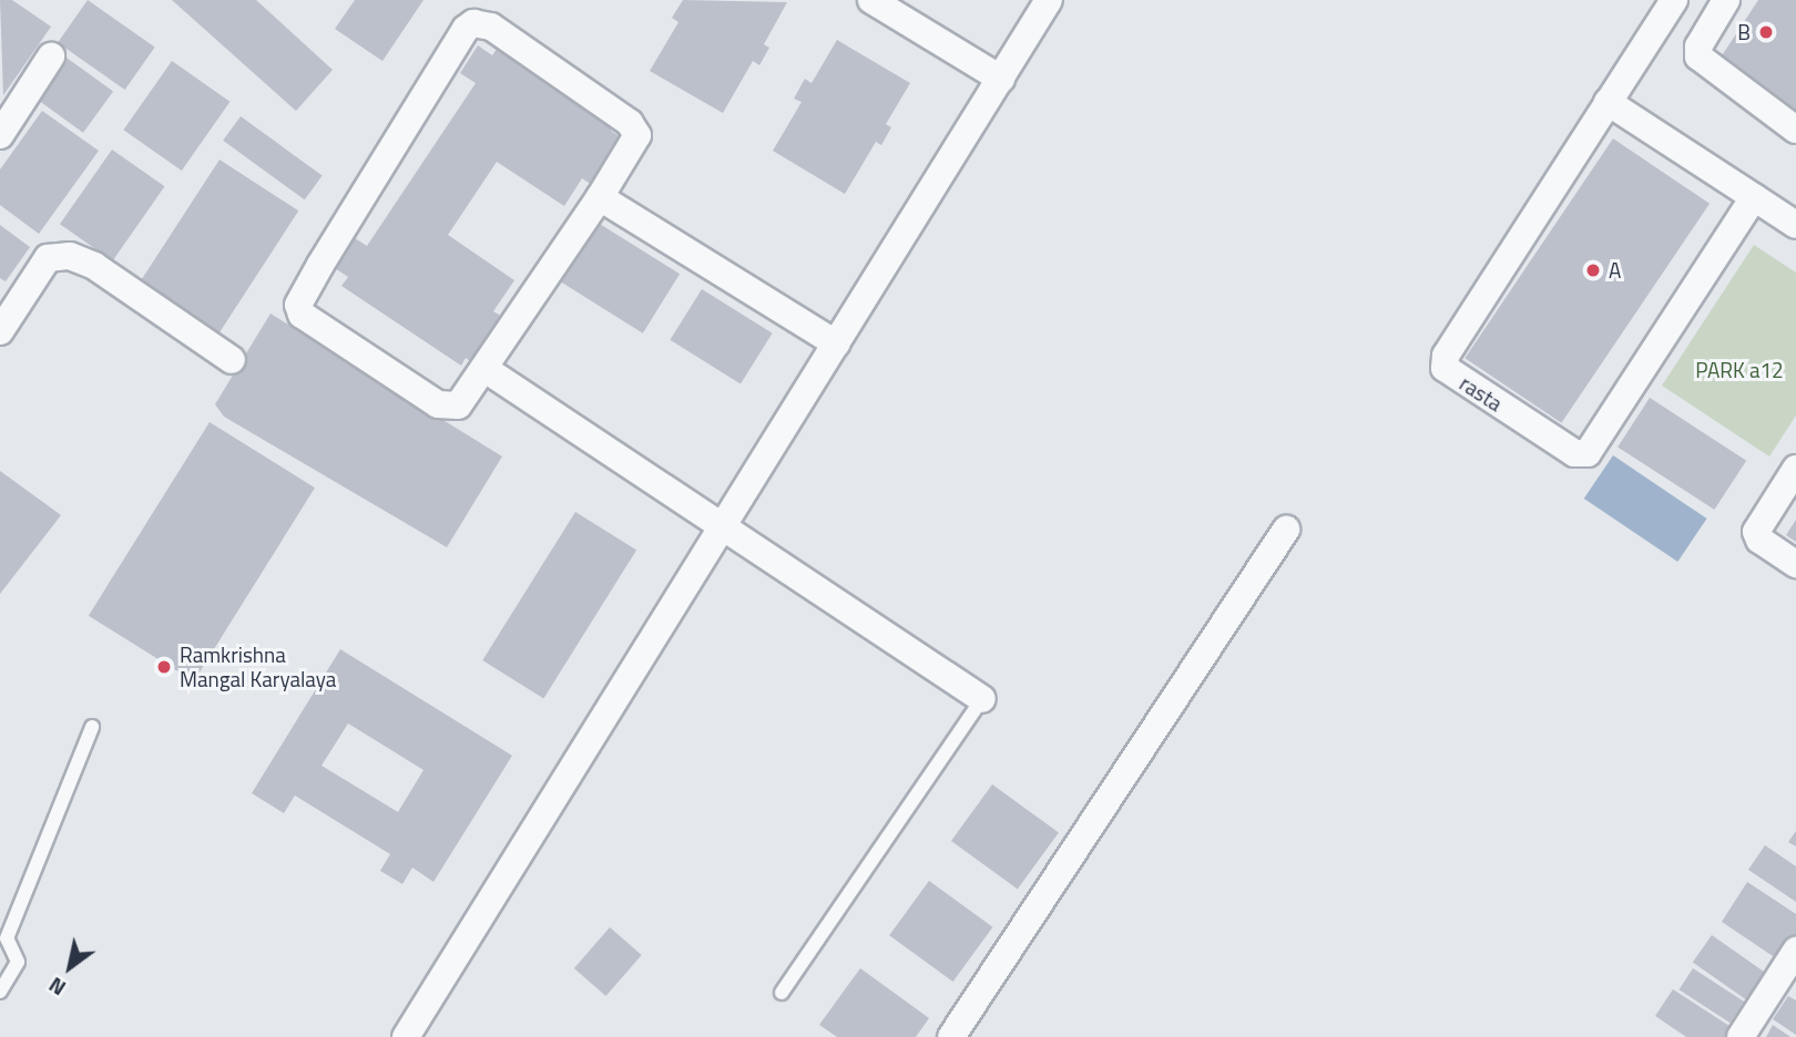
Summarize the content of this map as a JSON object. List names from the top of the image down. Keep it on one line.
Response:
{"streets":{"street":["rasta"]},"parks":["PARK a12"],"places":["B","A","Ramkrishna Mangal Karyalaya"],"north":"bottom left"}
